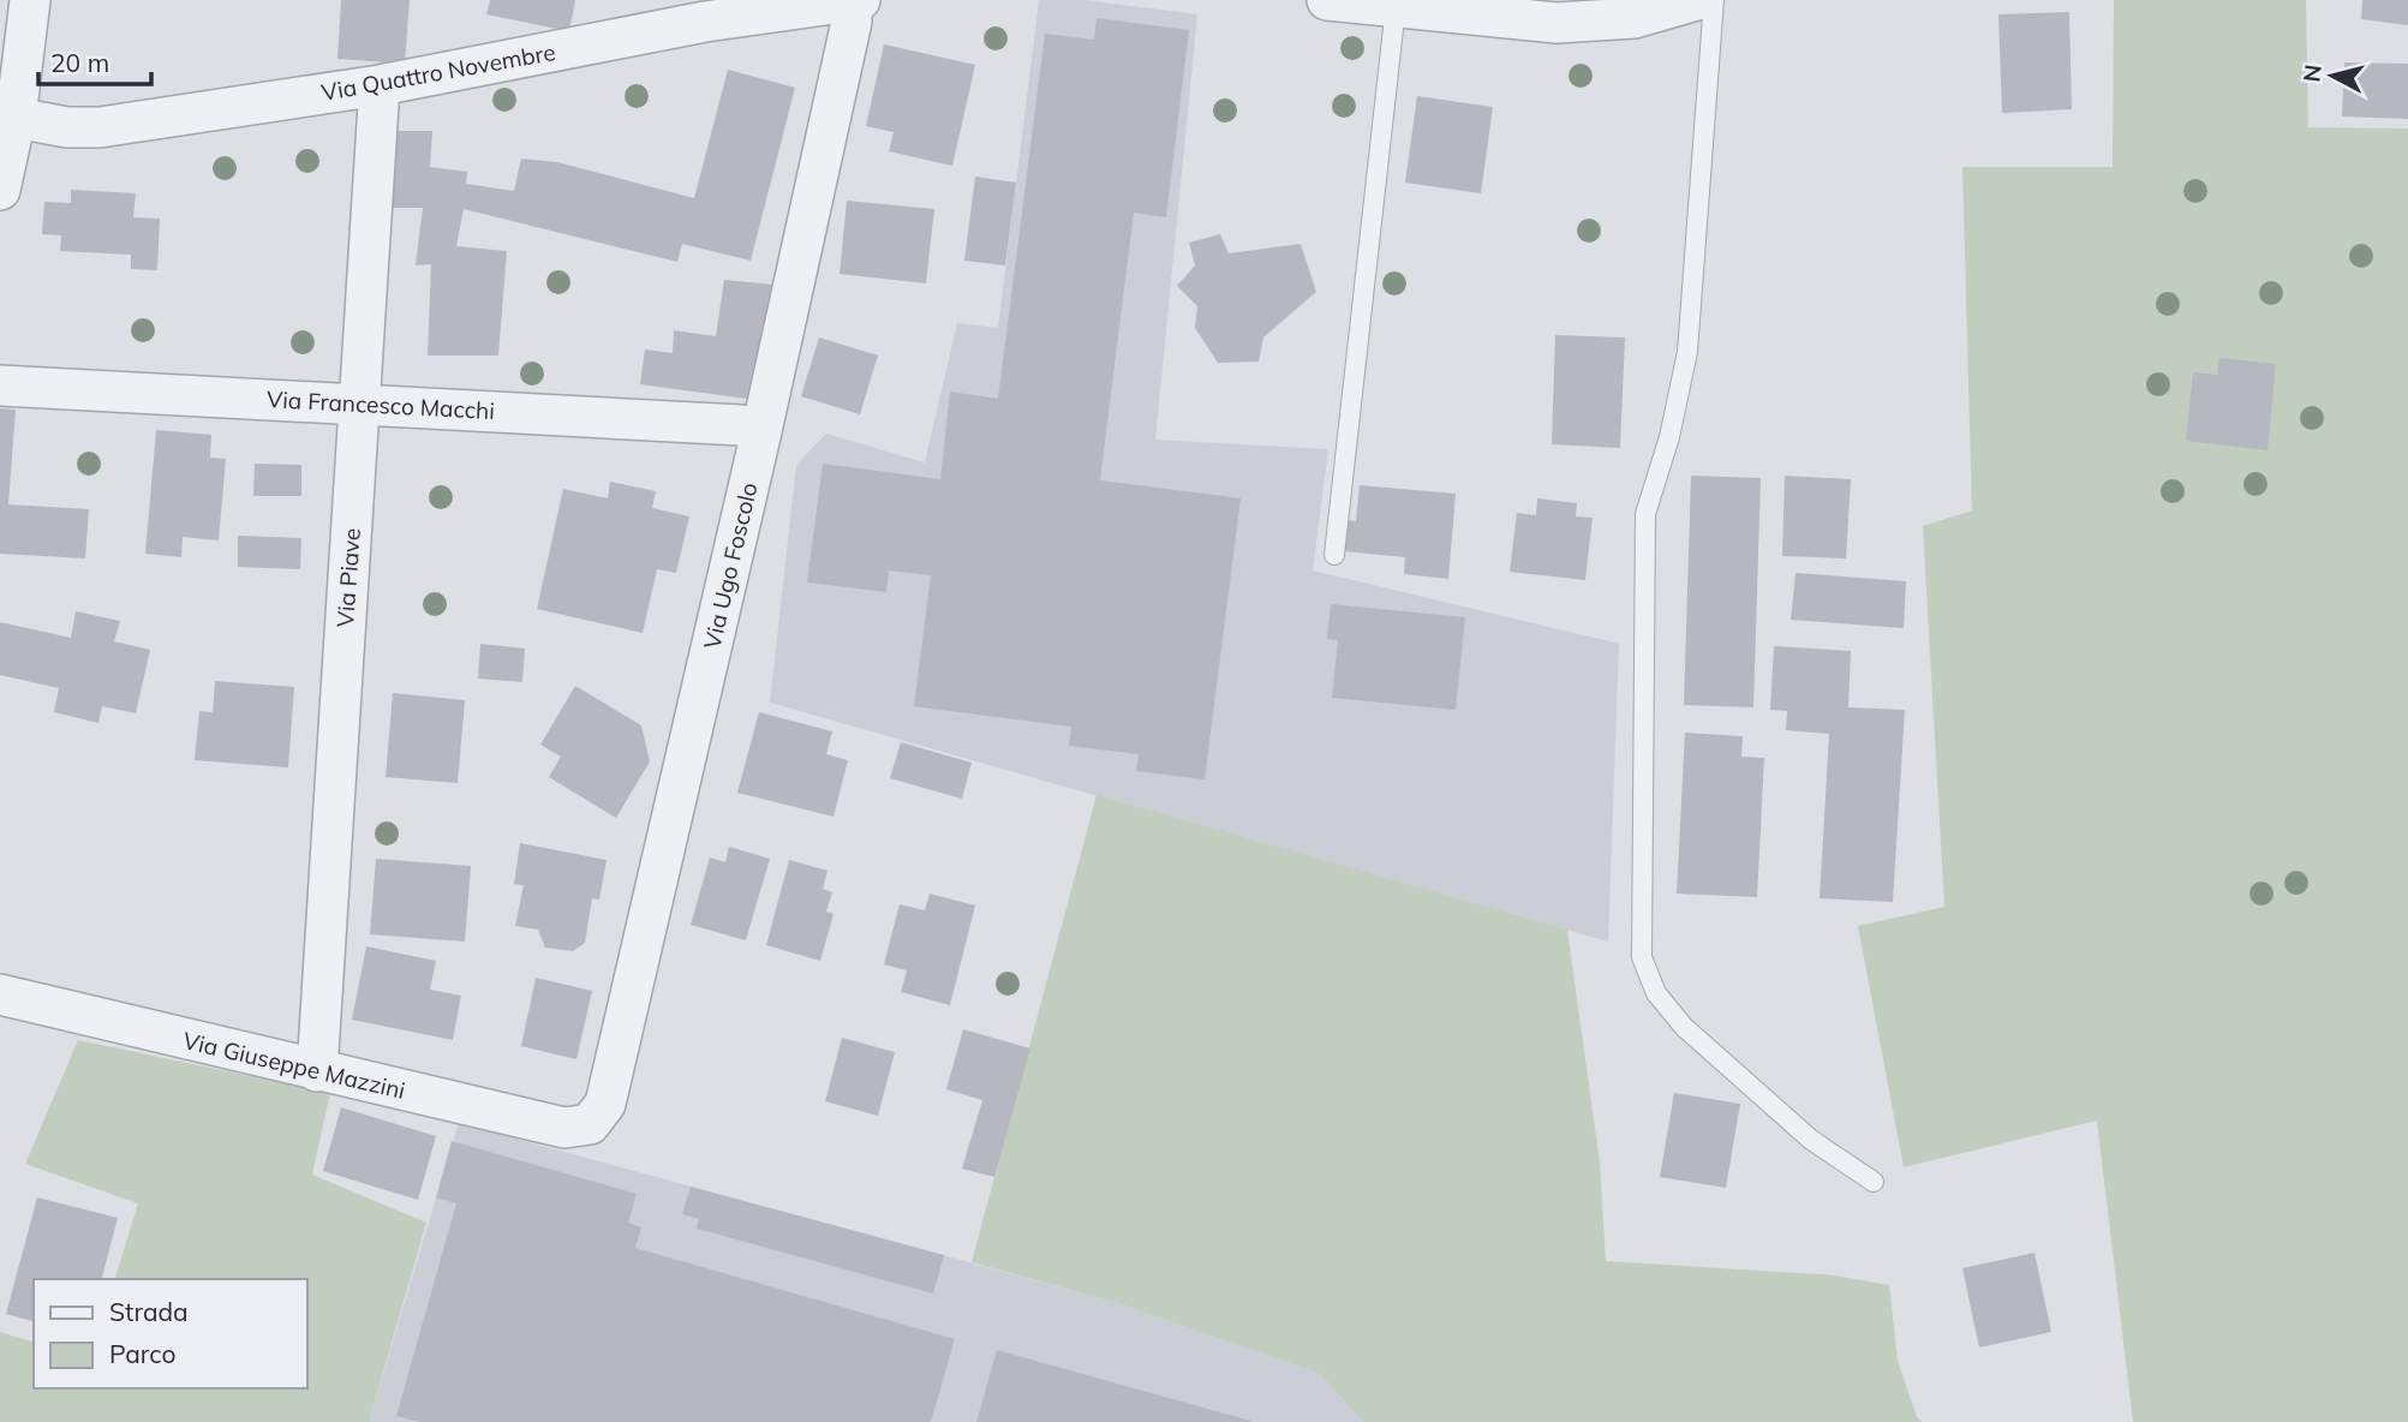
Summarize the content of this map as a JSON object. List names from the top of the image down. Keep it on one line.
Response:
{"streets":{"street":["Via Quattro Novembre","Via Francesco Macchi","Via Ugo Foscolo","Via Piave","Via Giuseppe Mazzini"]},"crossings":[["Via Quattro Novembre","Via Ugo Foscolo"],["Via Quattro Novembre","Via Piave"],["Via Francesco Macchi","Via Ugo Foscolo"],["Via Francesco Macchi","Via Piave"],["Via Ugo Foscolo","Via Giuseppe Mazzini"],["Via Piave","Via Giuseppe Mazzini"]],"legend":["Strada","Parco"],"scale_bar":"20 m","north":"left"}
